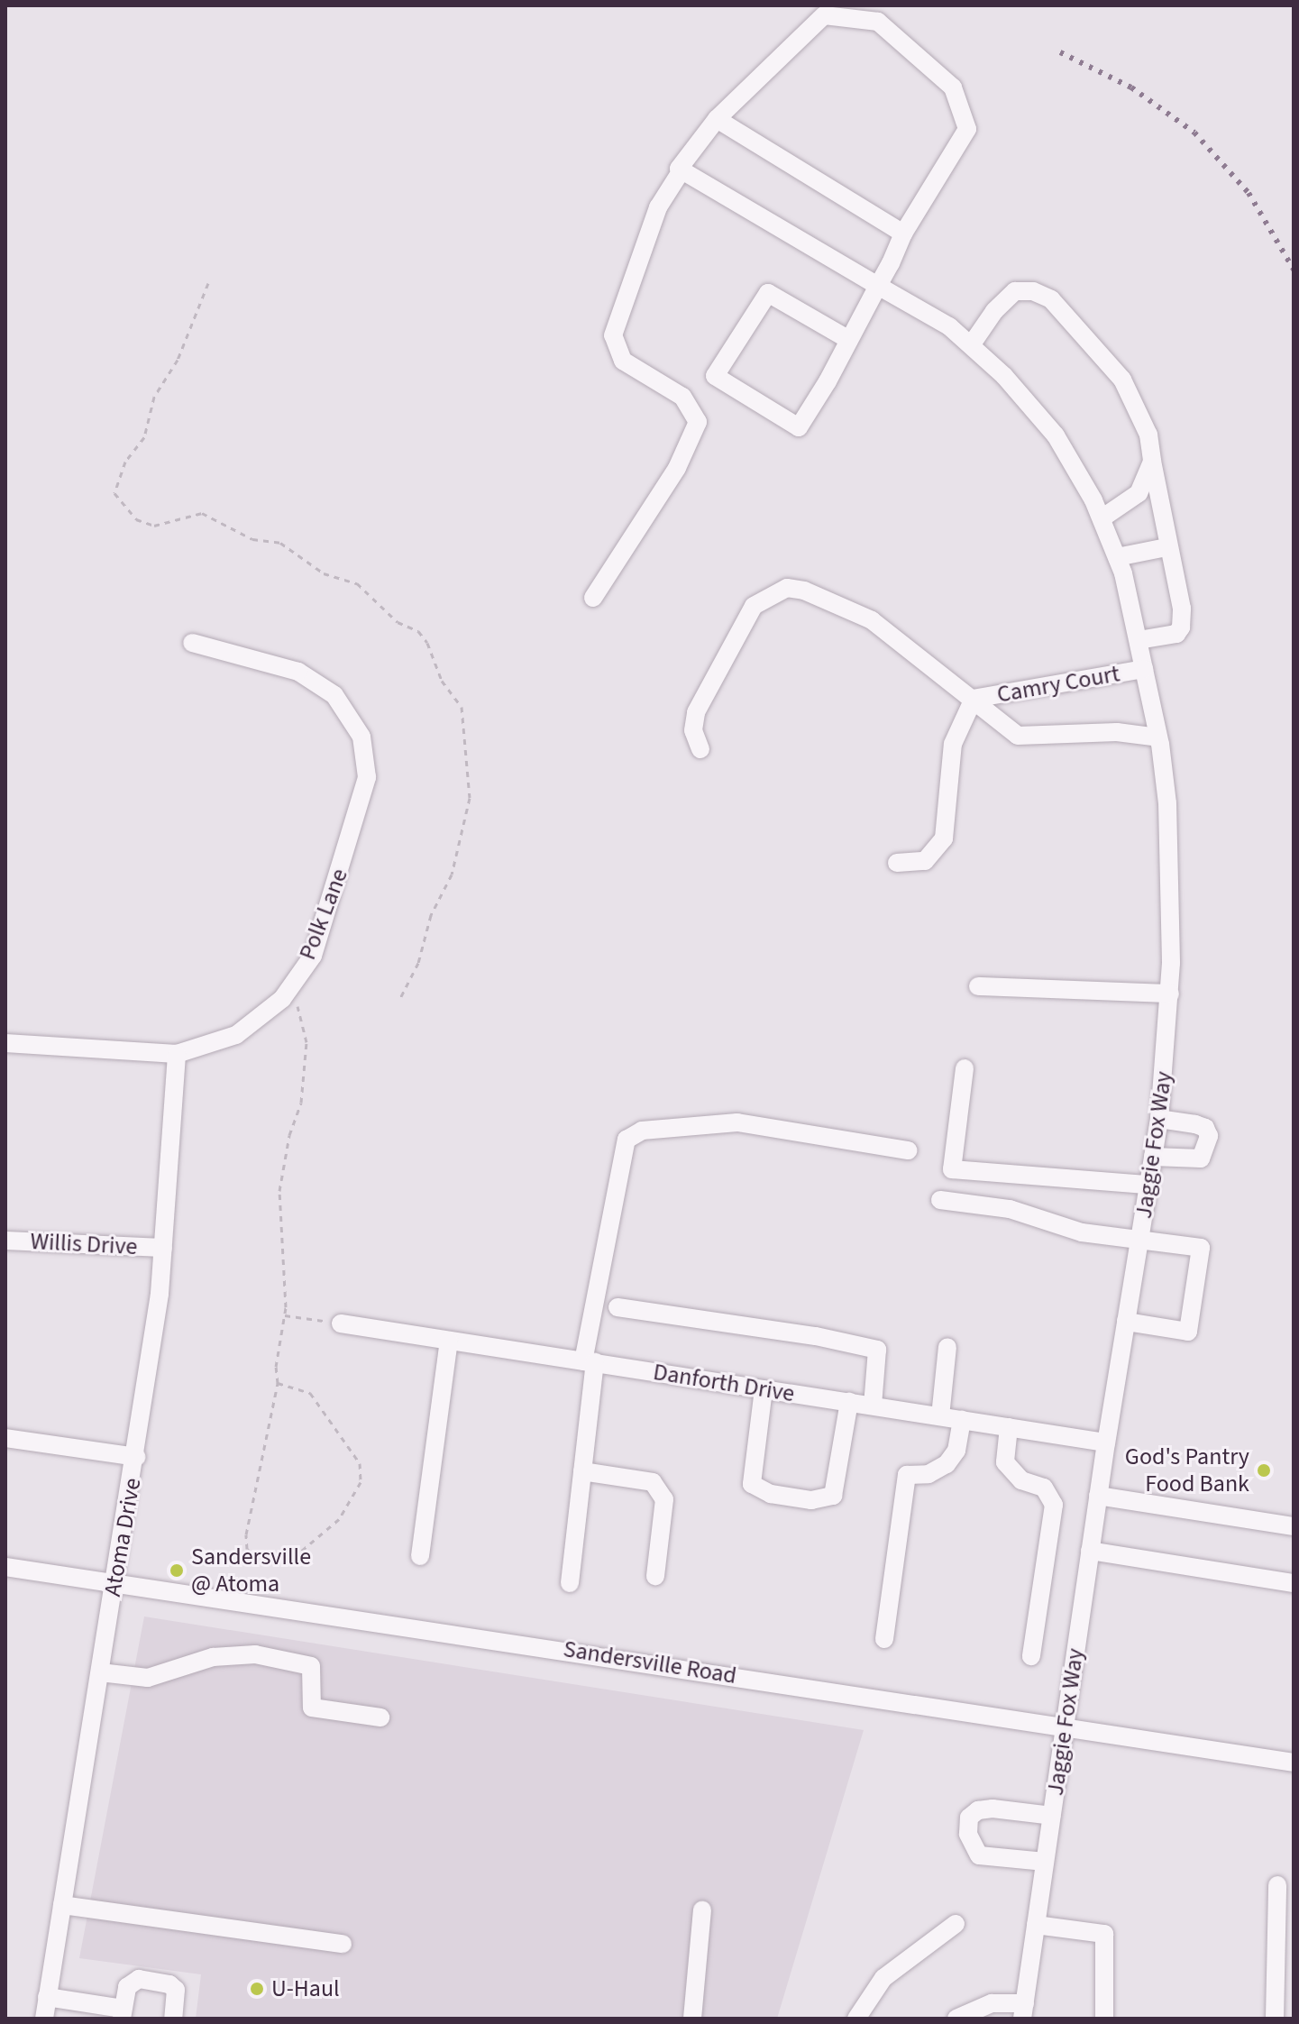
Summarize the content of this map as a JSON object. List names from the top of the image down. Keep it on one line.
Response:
{"streets":{"street":["Camry Court","Polk Lane","Jaggie Fox Way","Willis Drive","Danforth Drive","Atoma Drive","Sandersville Road"]},"crossings":[["Camry Court","Jaggie Fox Way"],["Polk Lane","Atoma Drive"],["Jaggie Fox Way","Danforth Drive"],["Jaggie Fox Way","Sandersville Road"],["Willis Drive","Atoma Drive"],["Atoma Drive","Sandersville Road"]],"places":["God's Pantry Food Bank","Sandersville @ Atoma","U-Haul"]}
